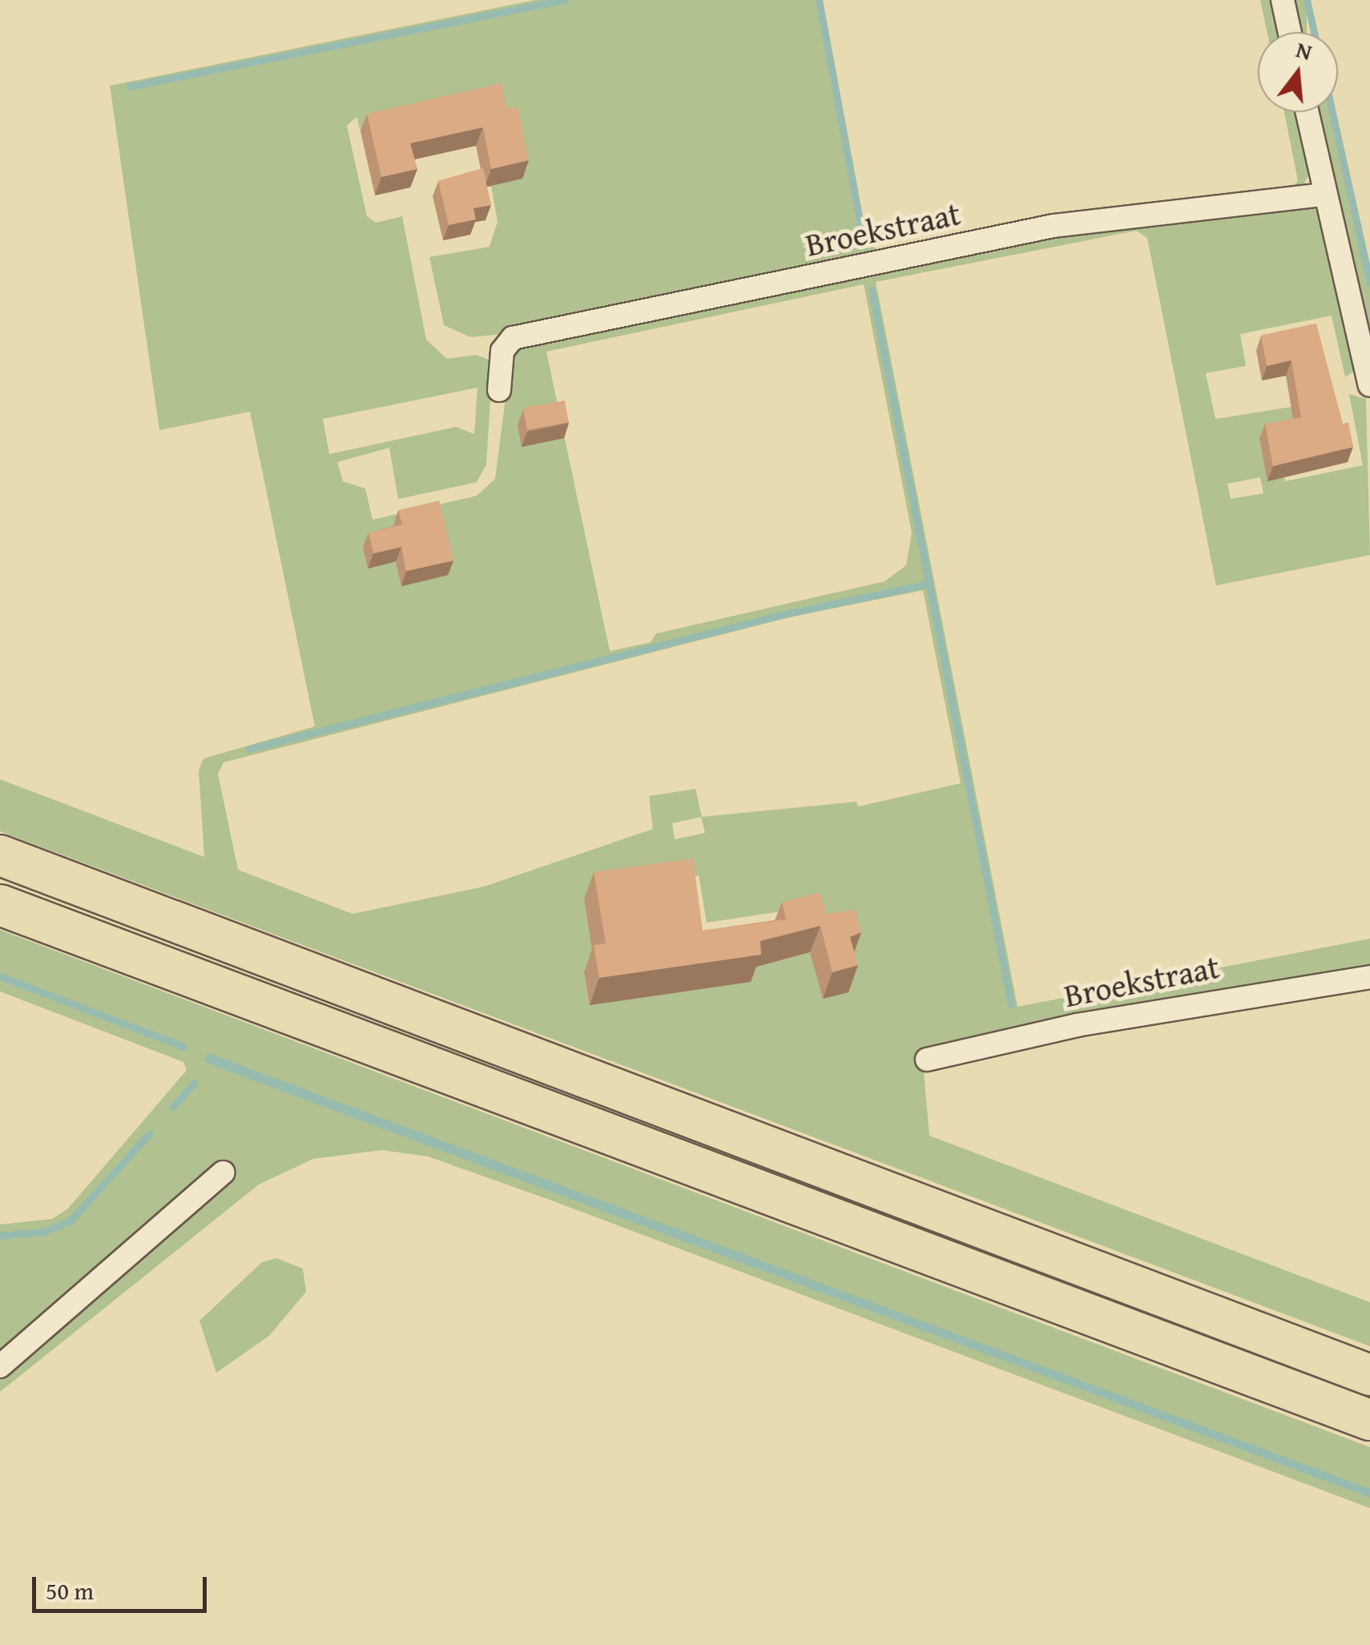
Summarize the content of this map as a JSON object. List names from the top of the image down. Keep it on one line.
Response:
{"streets":{"street":["Broekstraat"]},"scale_bar":"50 m","north":"top"}
